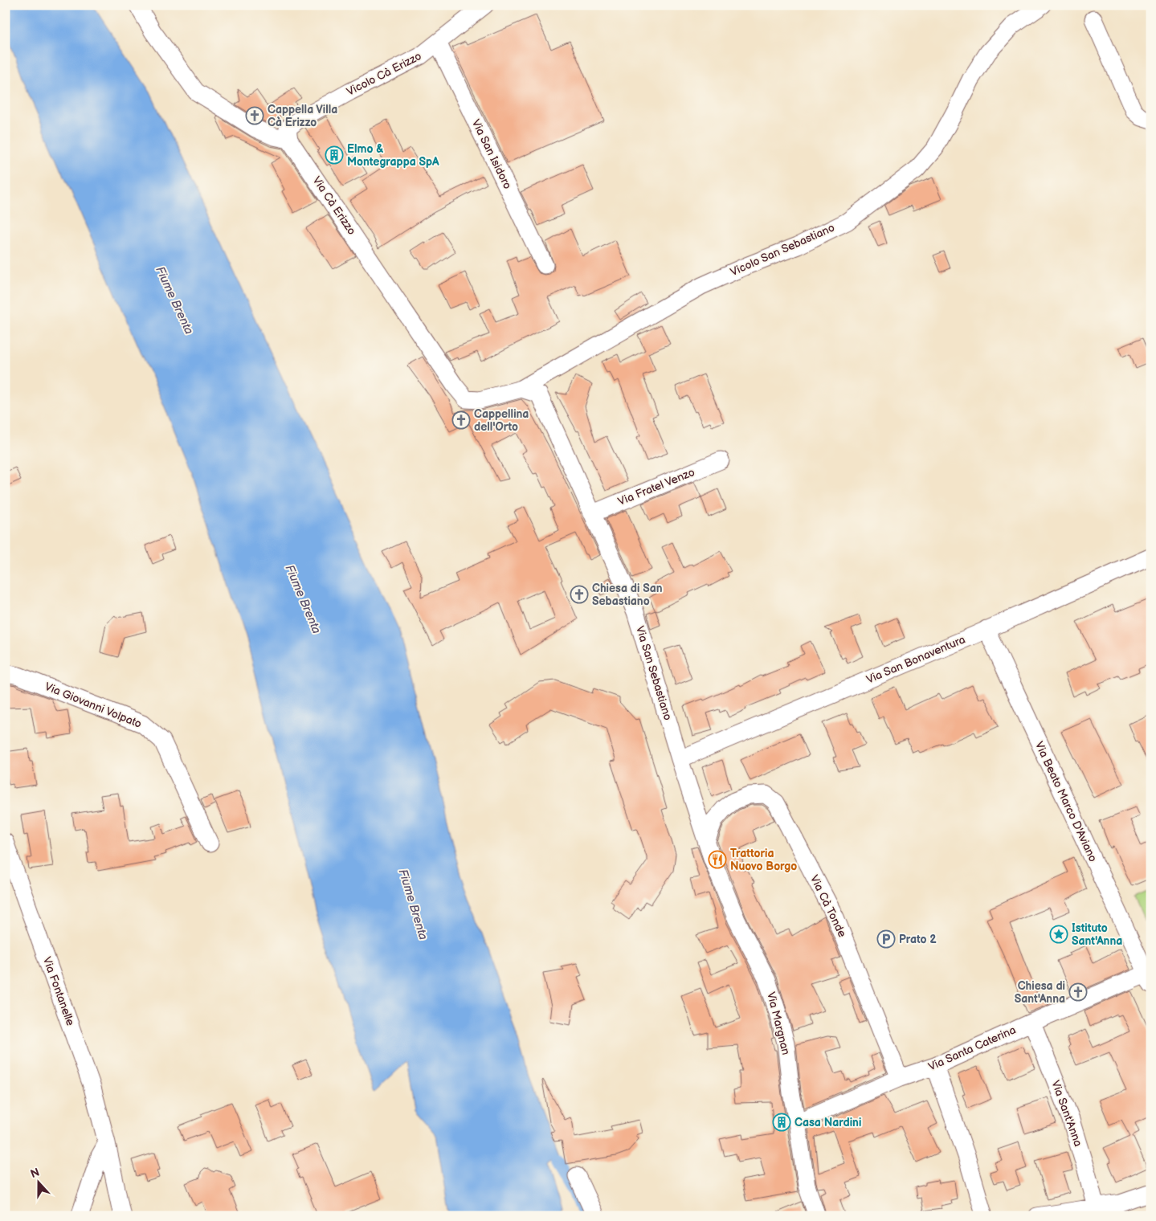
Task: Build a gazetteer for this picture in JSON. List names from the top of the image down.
{
  "streets": {
    "street": [
      "Vicolo Cà Erizzo",
      "Via San Isidoro",
      "Via Cà Erizzo",
      "Vicolo San Sebastiano",
      "Via Fratel Venzo",
      "Via San Bonaventura",
      "Via San Sebastiano",
      "Via Giovanni Volpato",
      "Via Beato Marco D'Aviano",
      "Via Cà Tonde",
      "Via Fontanelle",
      "Via Margnan",
      "Via Santa Caterina",
      "Via Sant'Anna"
    ]
  },
  "crossings": [
    ["Vicolo Cà Erizzo", "Via San Isidoro"],
    ["Vicolo Cà Erizzo", "Via Cà Erizzo"],
    ["Via Cà Erizzo", "Vicolo San Sebastiano"],
    ["Via Cà Erizzo", "Via San Sebastiano"],
    ["Vicolo San Sebastiano", "Via San Sebastiano"],
    ["Via Fratel Venzo", "Via San Sebastiano"],
    ["Via San Bonaventura", "Via San Sebastiano"],
    ["Via San Bonaventura", "Via Beato Marco D'Aviano"],
    ["Via San Sebastiano", "Via Cà Tonde"],
    ["Via San Sebastiano", "Via Margnan"],
    ["Via Beato Marco D'Aviano", "Via Santa Caterina"],
    ["Via Cà Tonde", "Via Margnan"],
    ["Via Cà Tonde", "Via Santa Caterina"],
    ["Via Margnan", "Via Santa Caterina"],
    ["Via Santa Caterina", "Via Sant'Anna"]
  ],
  "water": ["Fiume Brenta"],
  "places": {
    "church": [
      "Cappella Villa Cà Erizzo",
      "Cappellina dell'Orto",
      "Chiesa di San Sebastiano",
      "Chiesa di Sant'Anna"
    ],
    "building": ["Elmo & Montegrappa SpA", "Casa Nardini"],
    "restaurant": ["Trattoria Nuovo Borgo"],
    "place": ["Istituto Sant'Anna"],
    "parking": ["Prato 2"]
  },
  "north": "top"
}
